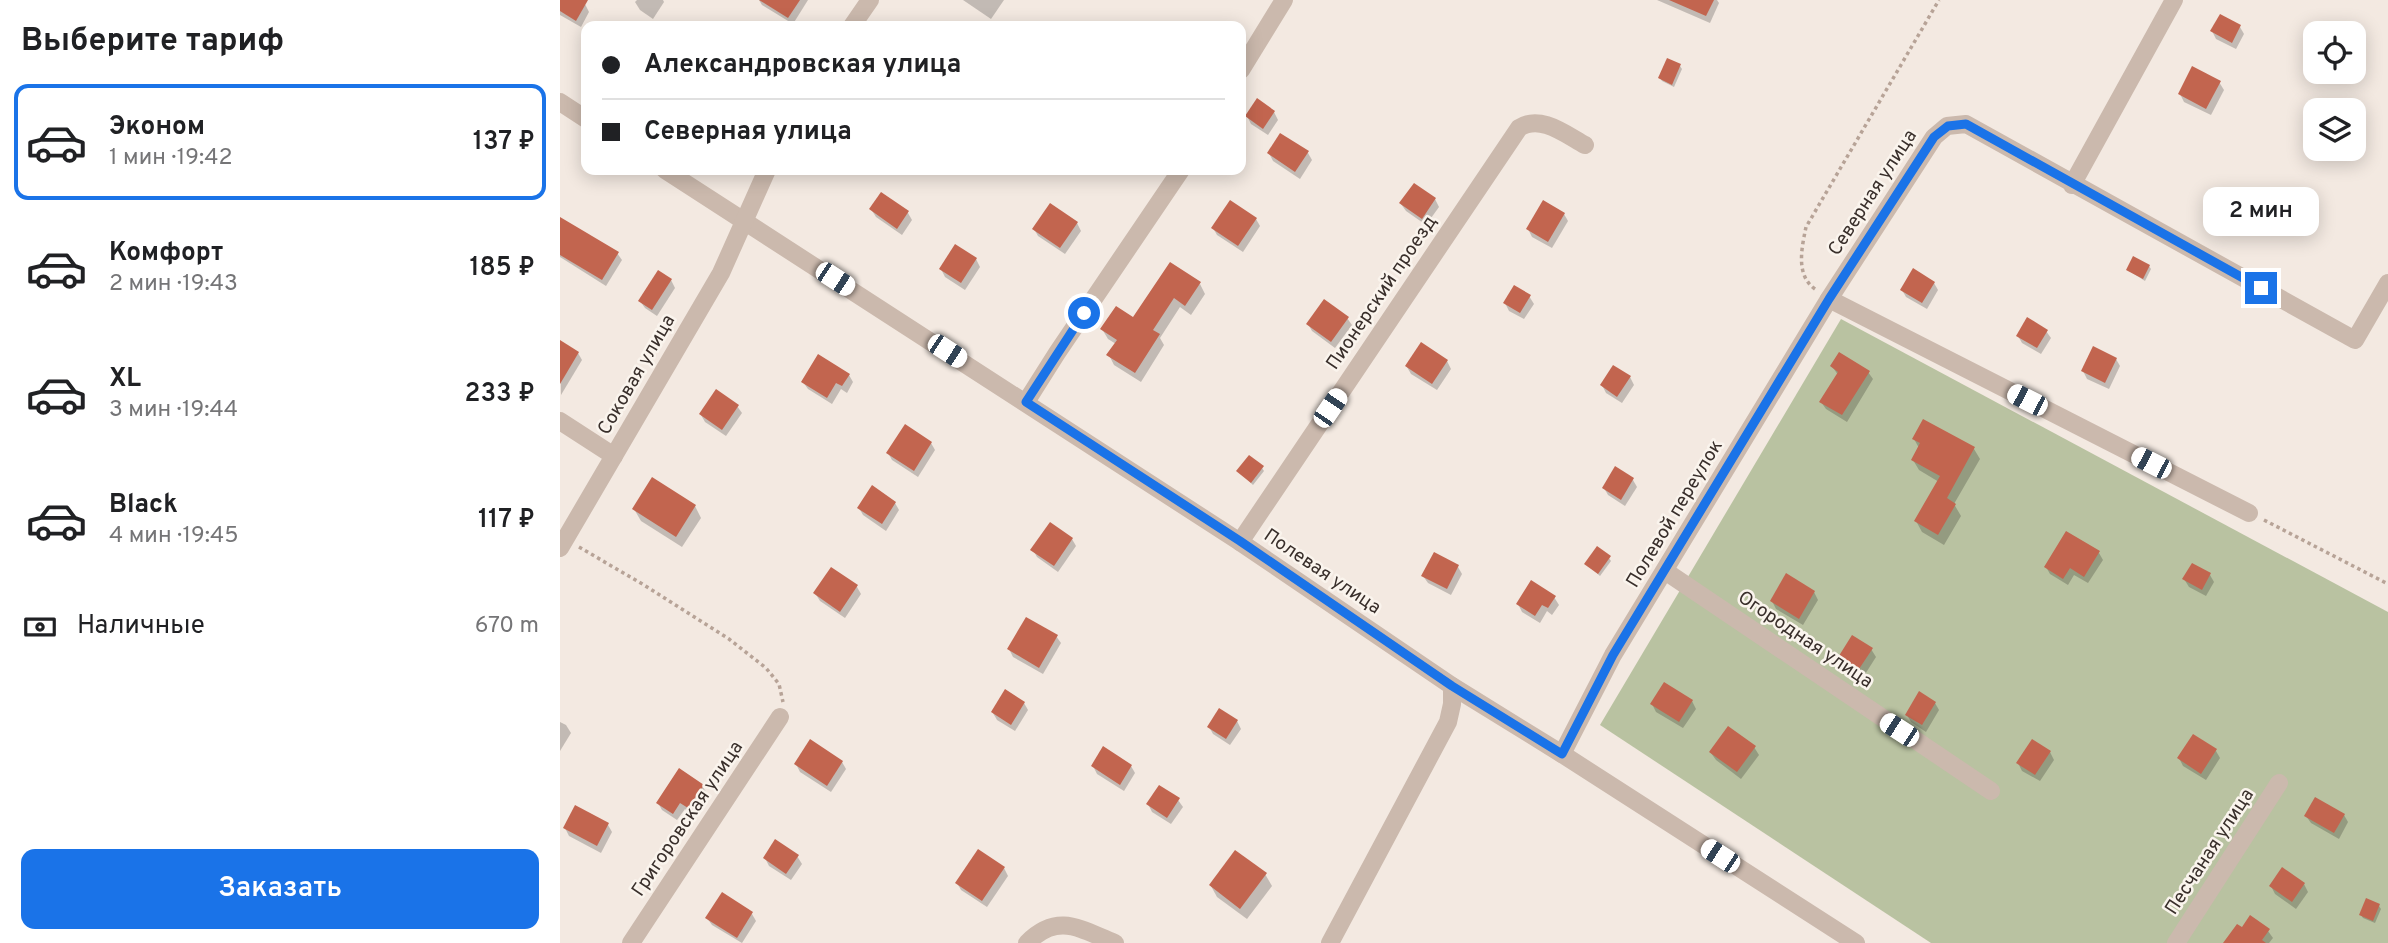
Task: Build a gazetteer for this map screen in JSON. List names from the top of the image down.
{
  "streets": {
    "street": [
      "Северная улица",
      "Пионерский проезд",
      "Соковая улица",
      "Полевой переулок",
      "Полевая улица",
      "Огородная улица",
      "Григоровская улица",
      "Песчаная улица"
    ]
  },
  "crossings": [
    ["Северная улица", "Полевой переулок"],
    ["Пионерский проезд", "Полевая улица"],
    ["Соковая улица", "Полевая улица"],
    ["Полевой переулок", "Полевая улица"],
    ["Полевой переулок", "Огородная улица"]
  ],
  "page": {
    "heading": "Выберите тариф",
    "banner": ["Александровская улица", "Северная улица"],
    "list": [
      {
        "name": "Эконом",
        "note": "1 мин · 19:42",
        "value": "137 ₽"
      },
      {
        "name": "Комфорт",
        "note": "2 мин · 19:43",
        "value": "185 ₽"
      },
      {
        "name": "XL",
        "note": "3 мин · 19:44",
        "value": "233 ₽"
      },
      {
        "name": "Black",
        "note": "4 мин · 19:45",
        "value": "117 ₽"
      }
    ],
    "bubble": "2 мин",
    "pay": ["Наличные", "670 m"],
    "buttons": "Заказать"
  }
}
